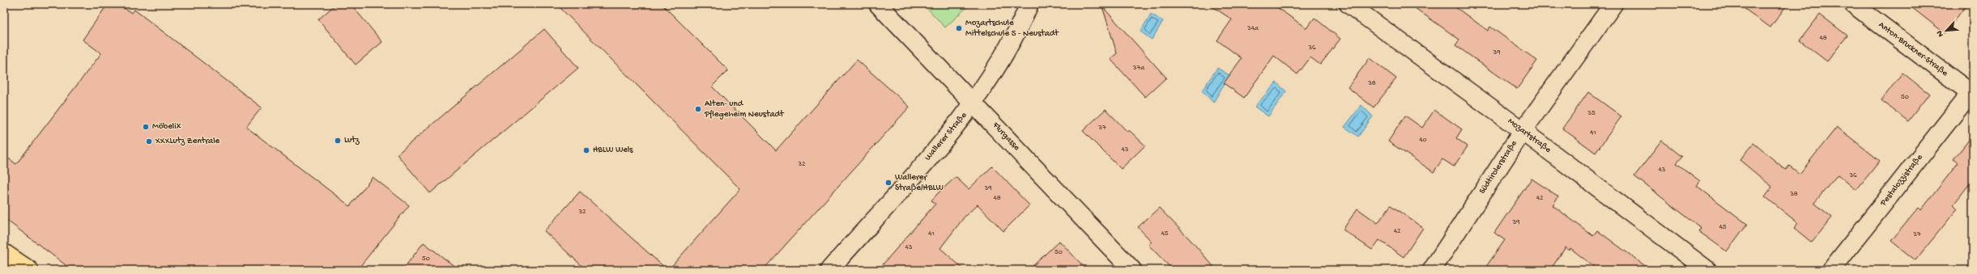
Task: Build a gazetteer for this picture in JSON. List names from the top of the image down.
{
  "streets": {
    "street": [
      "Anton-Bruckner-Straße",
      "Mozartstraße",
      "Wallerer Straße",
      "Flurgasse",
      "Südtirolerstraße",
      "Pestalozzistraße"
    ]
  },
  "crossings": [
    ["Anton-Bruckner-Straße", "Pestalozzistraße"],
    ["Mozartstraße", "Südtirolerstraße"],
    ["Wallerer Straße", "Flurgasse"]
  ],
  "places": [
    "Mozartschule Mittelschule 5 - Neustadt",
    "Alten- und Pflegeheim Neustadt",
    "Möbelix",
    "Lutz",
    "XXXLutz Zentrale",
    "HBLW Wels",
    "Wallerer Straße/HBLW"
  ],
  "house_numbers": [
    "34a",
    "48",
    "36",
    "39",
    "37a",
    "38",
    "50",
    "35",
    "37",
    "41",
    "40",
    "43",
    "32",
    "43",
    "36",
    "39",
    "38",
    "48",
    "42",
    "32",
    "39",
    "45",
    "42",
    "41",
    "45",
    "37",
    "43",
    "50",
    "50"
  ],
  "north": "bottom left"
}
